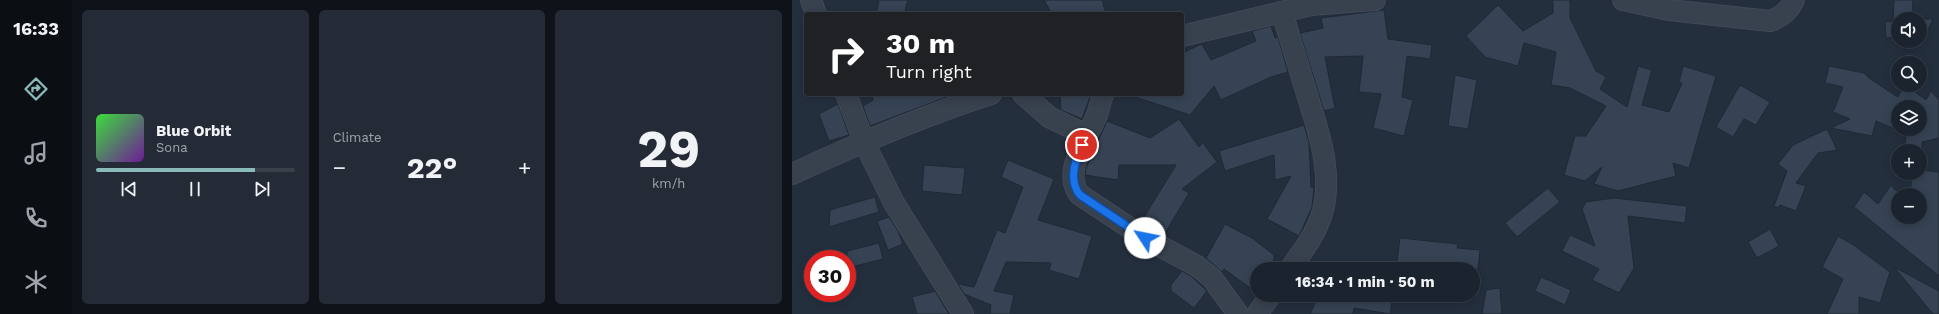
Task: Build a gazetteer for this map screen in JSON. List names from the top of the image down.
{
  "page": {
    "tabs": "16:33",
    "tile": [
      "Climate",
      ["29", "km/h"]
    ],
    "map_buttons": ["+", "−"],
    "turn": ["30 m", "Turn right"],
    "song": ["Blue Orbit", "Sona"],
    "heat": ["−", "22°", "+"],
    "limit": "30",
    "trip": "16:34 · 1 min · 50 m"
  }
}
